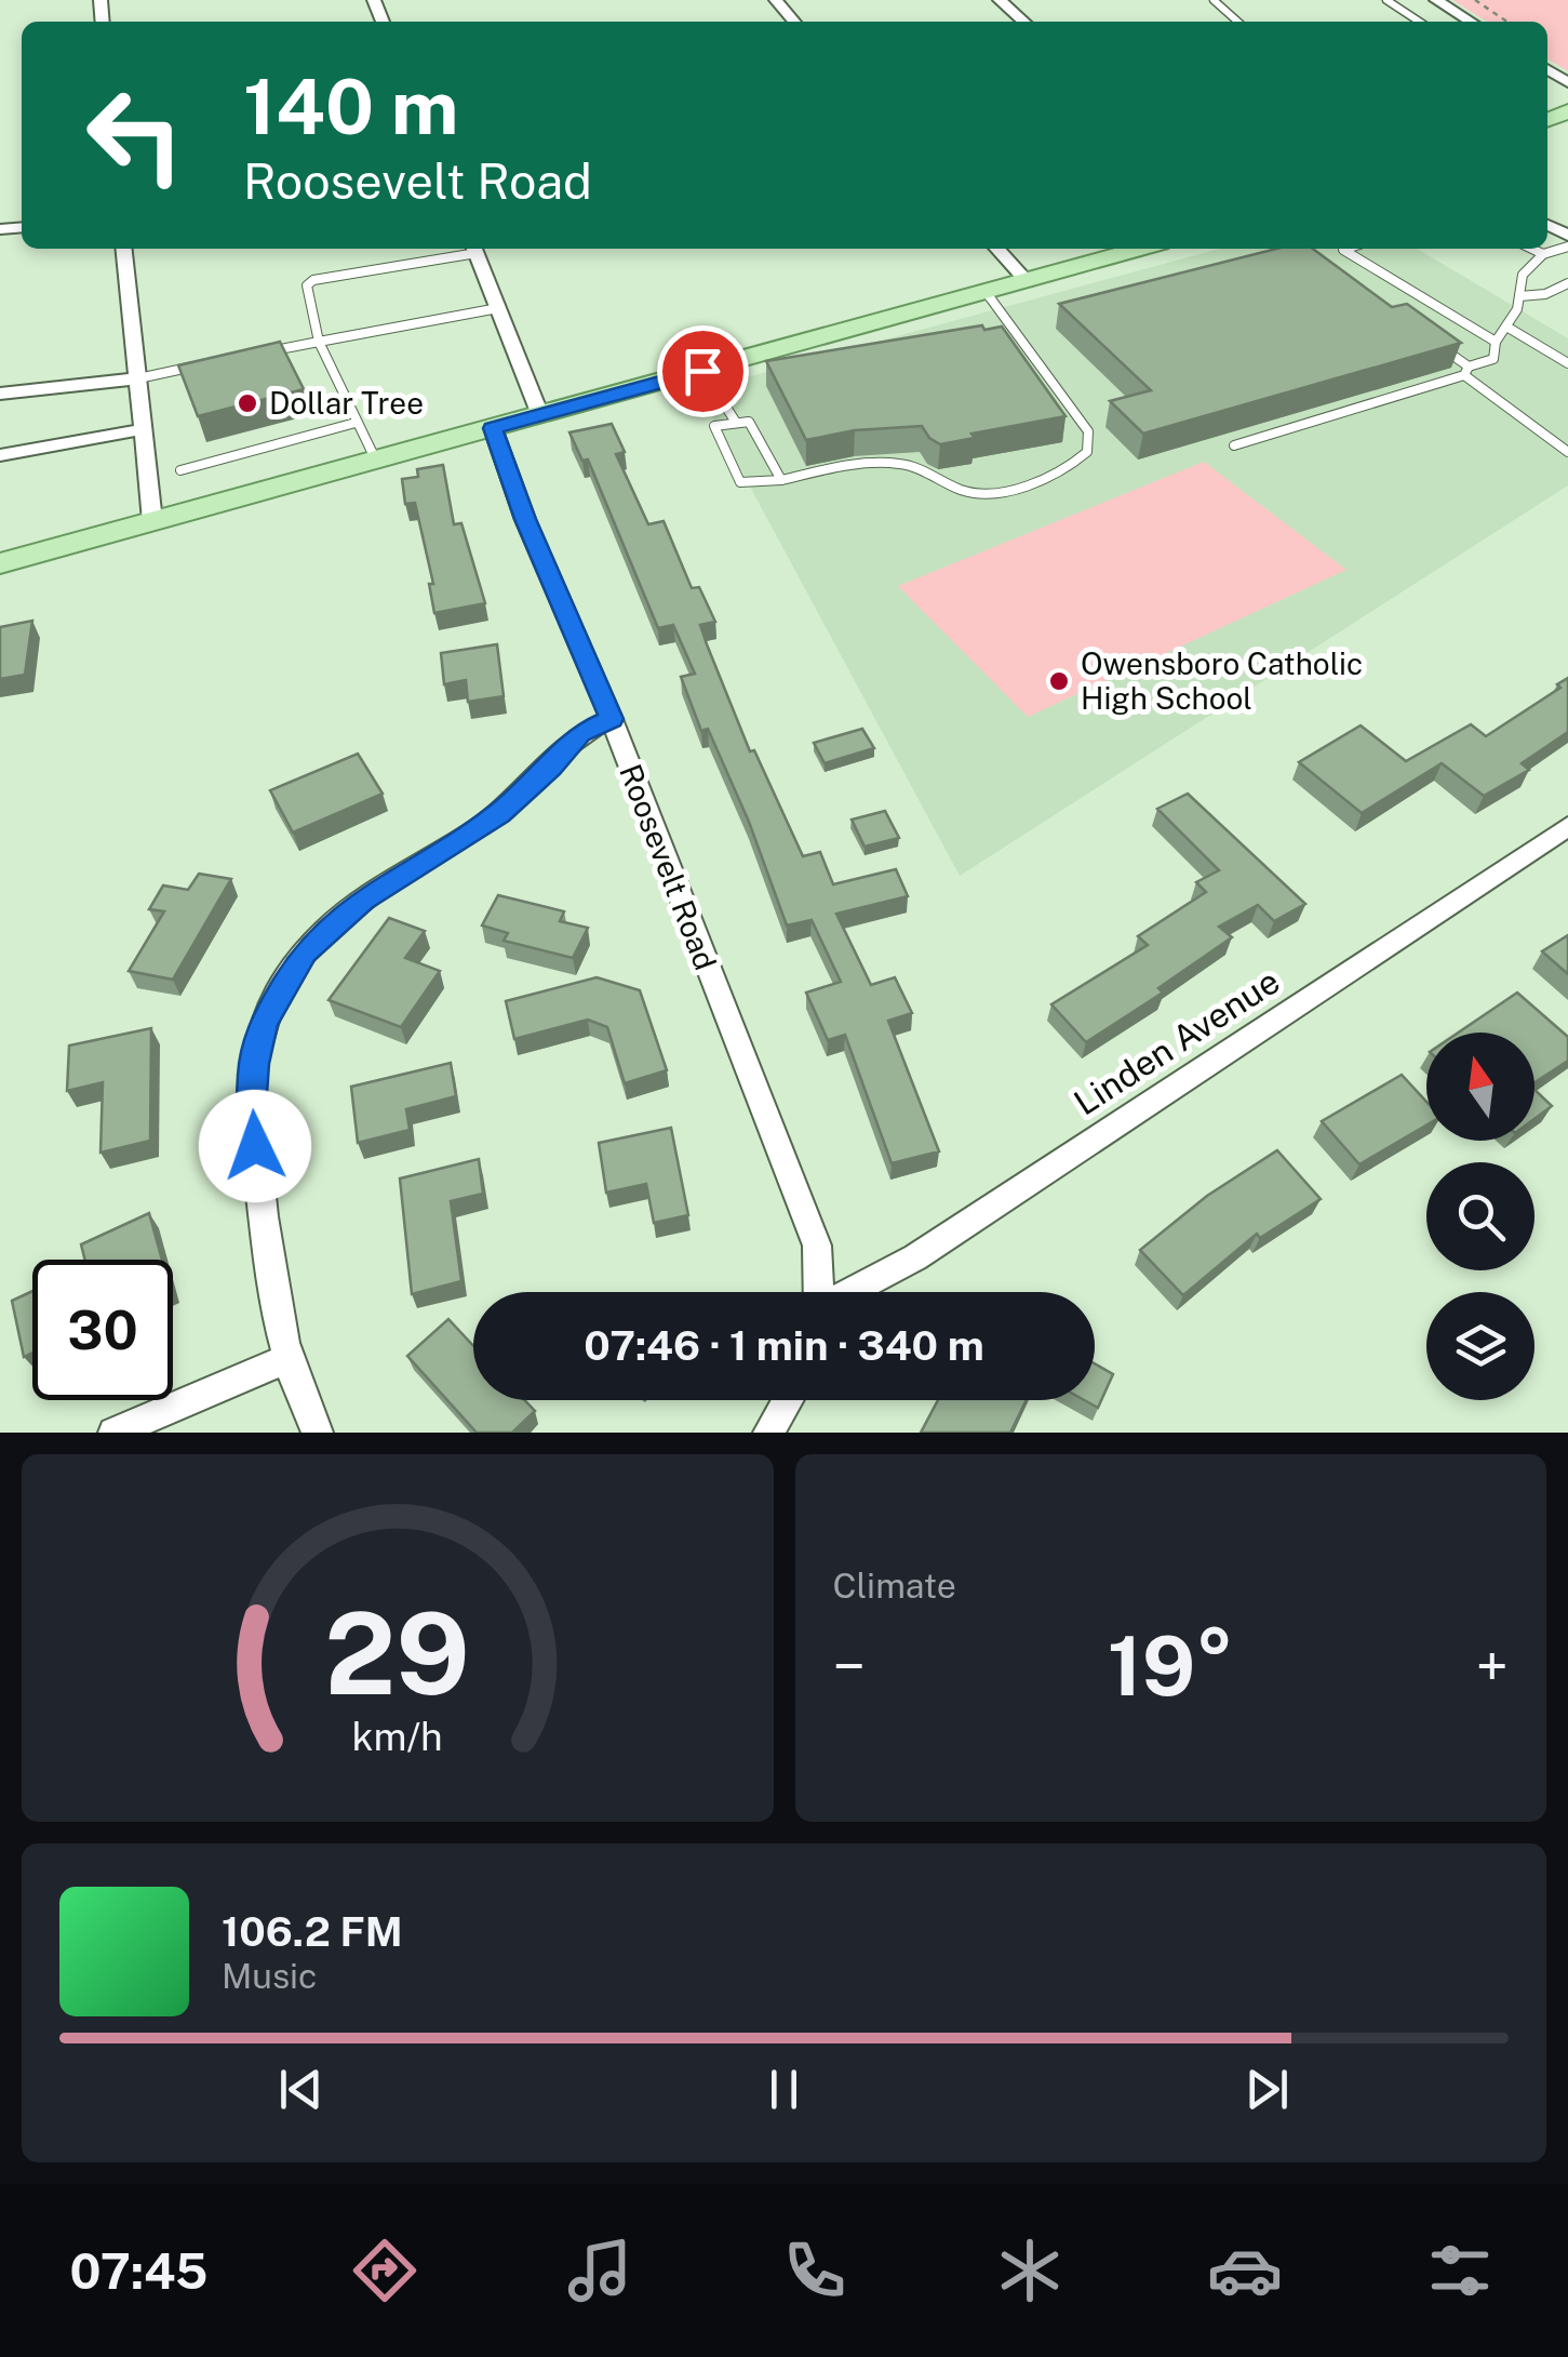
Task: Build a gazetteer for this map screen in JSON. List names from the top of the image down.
{
  "streets": {
    "street": ["Roosevelt Road", "Linden Avenue"]
  },
  "places": ["Dollar Tree", "Owensboro Catholic High School"],
  "north": "top",
  "page": {
    "turn": ["140 m", "Roosevelt Road"],
    "limit": "30",
    "trip": "07:46 · 1 min · 340 m",
    "tile": "Climate",
    "heat": ["−", "19°", "+"],
    "song": ["106.2 FM", "Music"],
    "tabs": "07:45",
    "gauge": ["29", "km/h"]
  }
}
